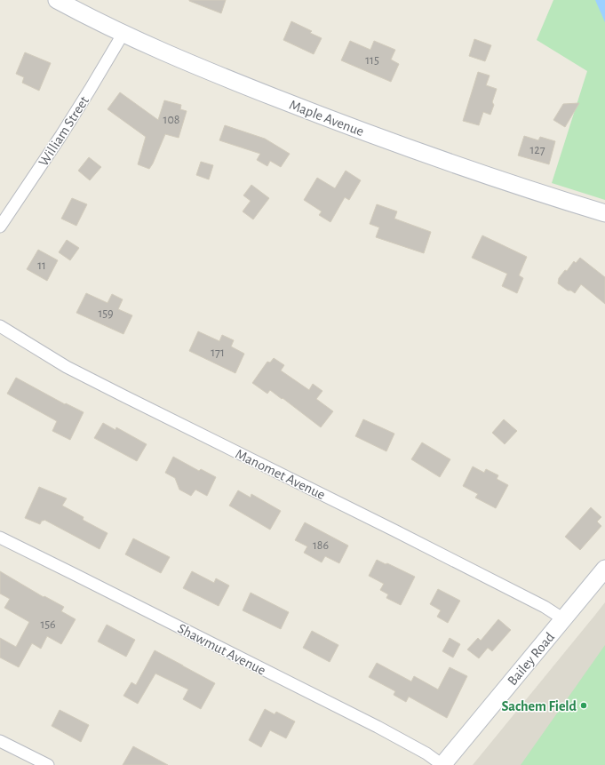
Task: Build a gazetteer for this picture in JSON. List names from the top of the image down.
{
  "streets": {
    "main road": ["Maple Avenue", "Bailey Road"],
    "street": ["William Street", "Manomet Avenue", "Shawmut Avenue"]
  },
  "crossings": [
    ["Maple Avenue", "William Street"],
    ["Manomet Avenue", "Bailey Road"],
    ["Shawmut Avenue", "Bailey Road"]
  ],
  "places": ["Sachem Field"],
  "house_numbers": [
    "115",
    "108",
    "127",
    "11",
    "159",
    "171",
    "186",
    "156"
  ]
}
